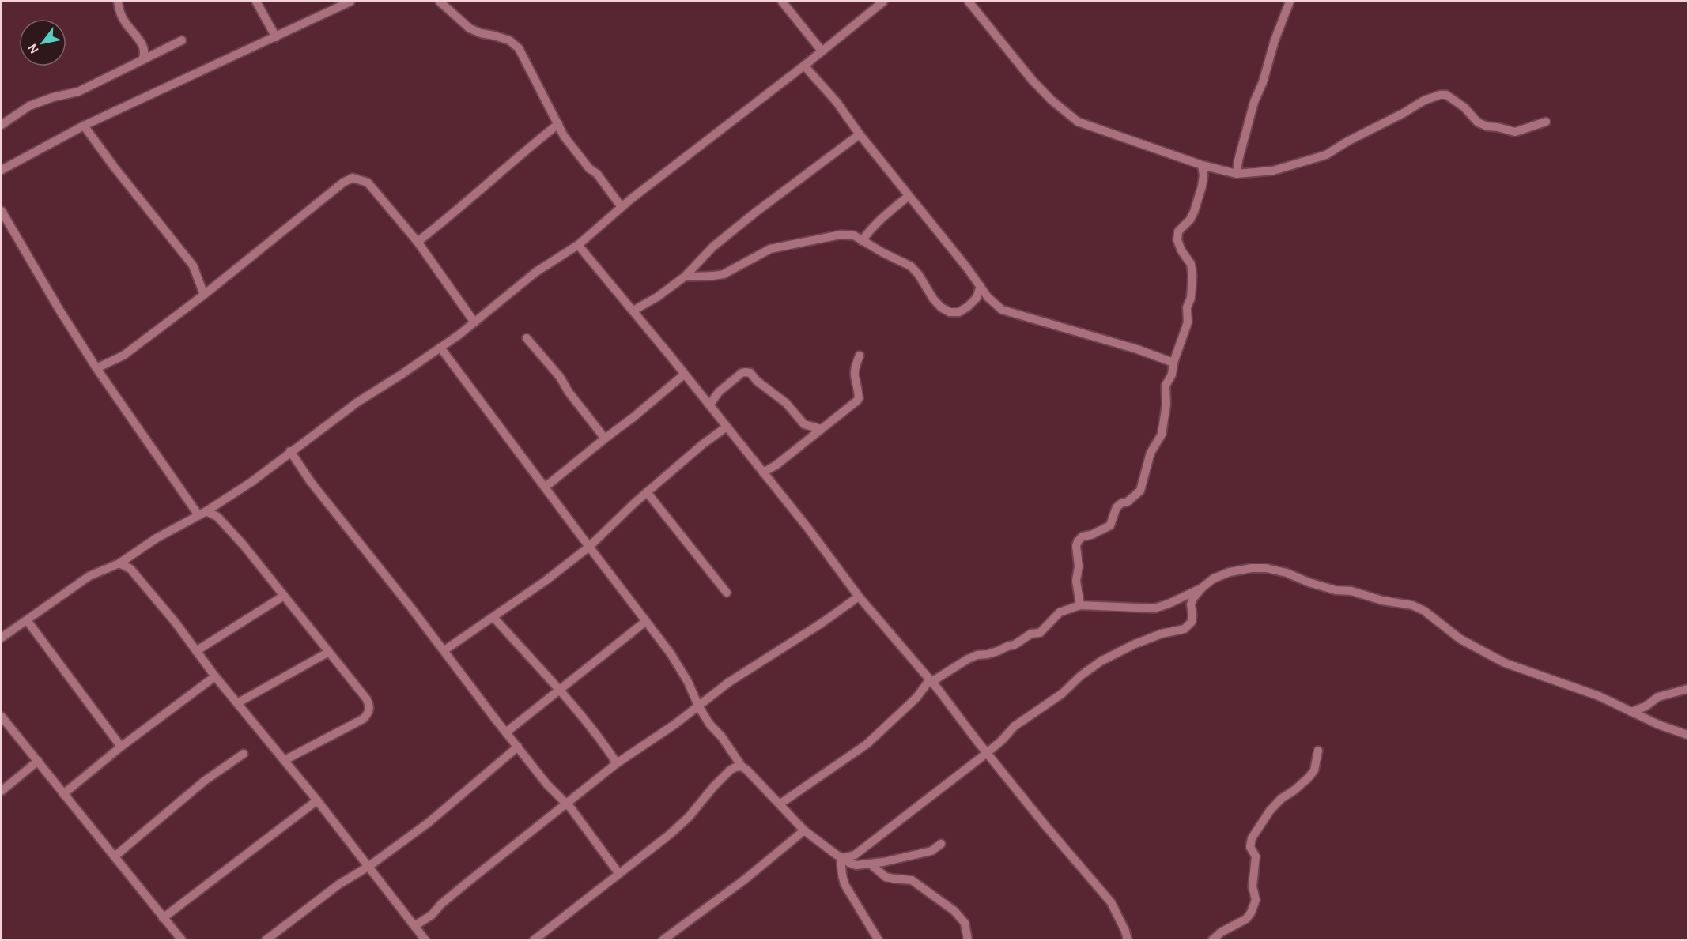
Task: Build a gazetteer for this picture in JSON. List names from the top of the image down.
{
  "north": "bottom left"
}
